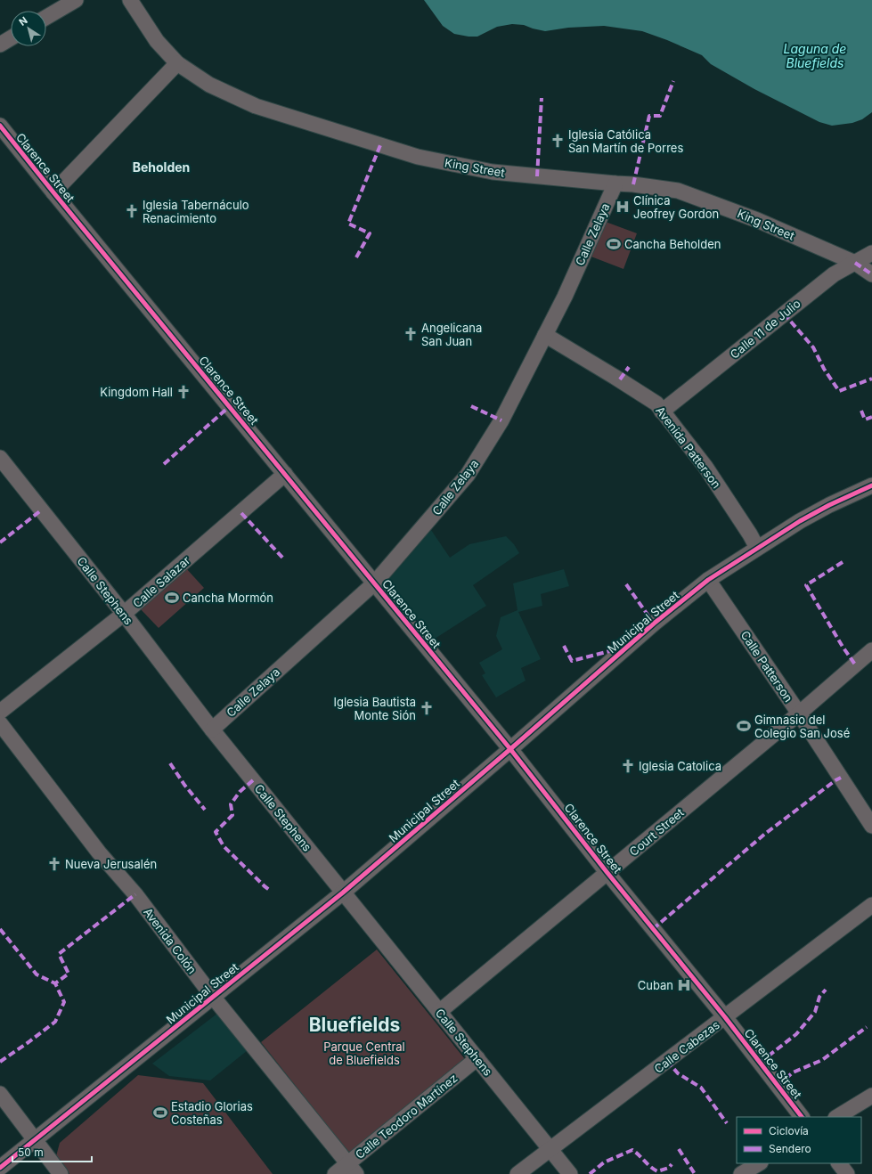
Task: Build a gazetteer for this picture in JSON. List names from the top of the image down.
{
  "streets": {
    "street": [
      "Clarence Street",
      "King Street",
      "Calle Zelaya",
      "Calle 11 de Julio",
      "Avenida Patterson",
      "Calle Salazar",
      "Calle Stephens",
      "Municipal Street",
      "Calle Patterson",
      "Court Street",
      "Avenida Colón",
      "Calle Cabezas",
      "Calle Teodoro Martínez"
    ]
  },
  "crossings": [
    ["Clarence Street", "Calle Zelaya"],
    ["Clarence Street", "Calle Salazar"],
    ["Clarence Street", "Municipal Street"],
    ["Clarence Street", "Court Street"],
    ["Clarence Street", "Calle Cabezas"],
    ["King Street", "Calle Zelaya"],
    ["King Street", "Calle 11 de Julio"],
    ["Calle Zelaya", "Avenida Patterson"],
    ["Calle Zelaya", "Calle Stephens"],
    ["Calle 11 de Julio", "Avenida Patterson"],
    ["Avenida Patterson", "Municipal Street"],
    ["Calle Salazar", "Calle Stephens"],
    ["Calle Stephens", "Municipal Street"],
    ["Calle Stephens", "Court Street"],
    ["Calle Stephens", "Calle Cabezas"],
    ["Calle Stephens", "Calle Teodoro Martínez"],
    ["Municipal Street", "Calle Patterson"],
    ["Municipal Street", "Avenida Colón"],
    ["Calle Patterson", "Court Street"],
    ["Avenida Colón", "Calle Teodoro Martínez"]
  ],
  "districts": ["Beholden", "Bluefields"],
  "water": ["Laguna de Bluefields"],
  "parks": ["Parque Central de Bluefields"],
  "places": {
    "church": [
      "Iglesia Católica San Martín de Porres",
      "Iglesia Tabernáculo Renacimiento",
      "Angelicana San Juan",
      "Kingdom Hall",
      "Iglesia Bautista Monte Sión",
      "Iglesia Catolica",
      "Nueva Jerusalén"
    ],
    "hospital": ["Clínica Jeofrey Gordon", "Cuban"],
    "sports": [
      "Cancha Beholden",
      "Cancha Mormón",
      "Gimnasio del Colegio San José",
      "Estadio Glorias Costeñas"
    ]
  },
  "legend": ["Ciclovía", "Sendero"],
  "scale_bar": "50 m",
  "north": "top left"
}
